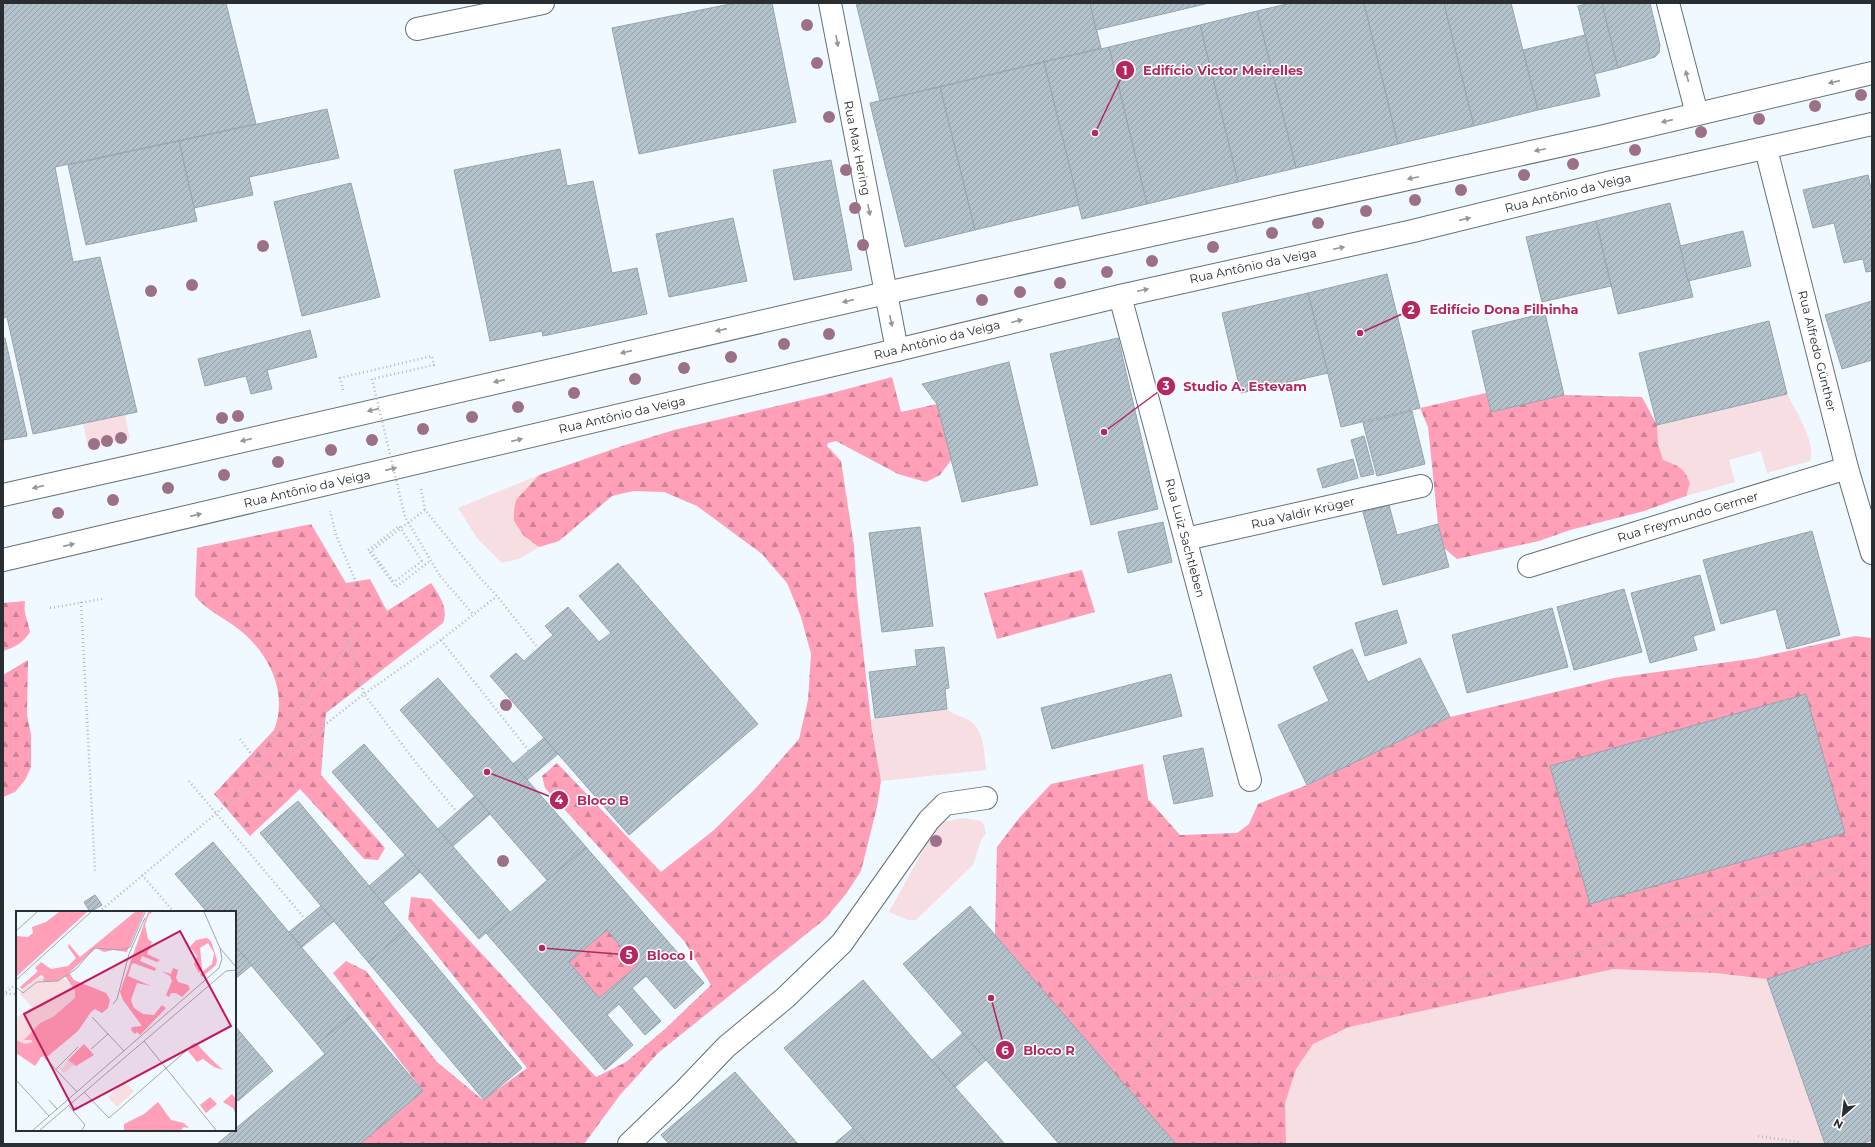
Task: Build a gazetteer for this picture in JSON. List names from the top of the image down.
{
  "streets": {
    "main road": [
      "Rua Max Hering",
      "Rua Antônio da Veiga",
      "Rua Alfredo Günther",
      "Rua Valdir Krüger",
      "Rua Freymundo Germer",
      "Rua Luiz Sachtleben"
    ]
  },
  "crossings": [
    ["Rua Max Hering", "Rua Antônio da Veiga"],
    ["Rua Antônio da Veiga", "Rua Alfredo Günther"],
    ["Rua Antônio da Veiga", "Rua Luiz Sachtleben"],
    ["Rua Alfredo Günther", "Rua Freymundo Germer"],
    ["Rua Valdir Krüger", "Rua Luiz Sachtleben"]
  ],
  "one_way": ["Rua Max Hering"],
  "places": [
    "Edifício Victor Meirelles",
    "Edifício Dona Filhinha",
    "Studio A. Estevam",
    "Bloco B",
    "Bloco I",
    "Bloco R"
  ],
  "north": "bottom left"
}
